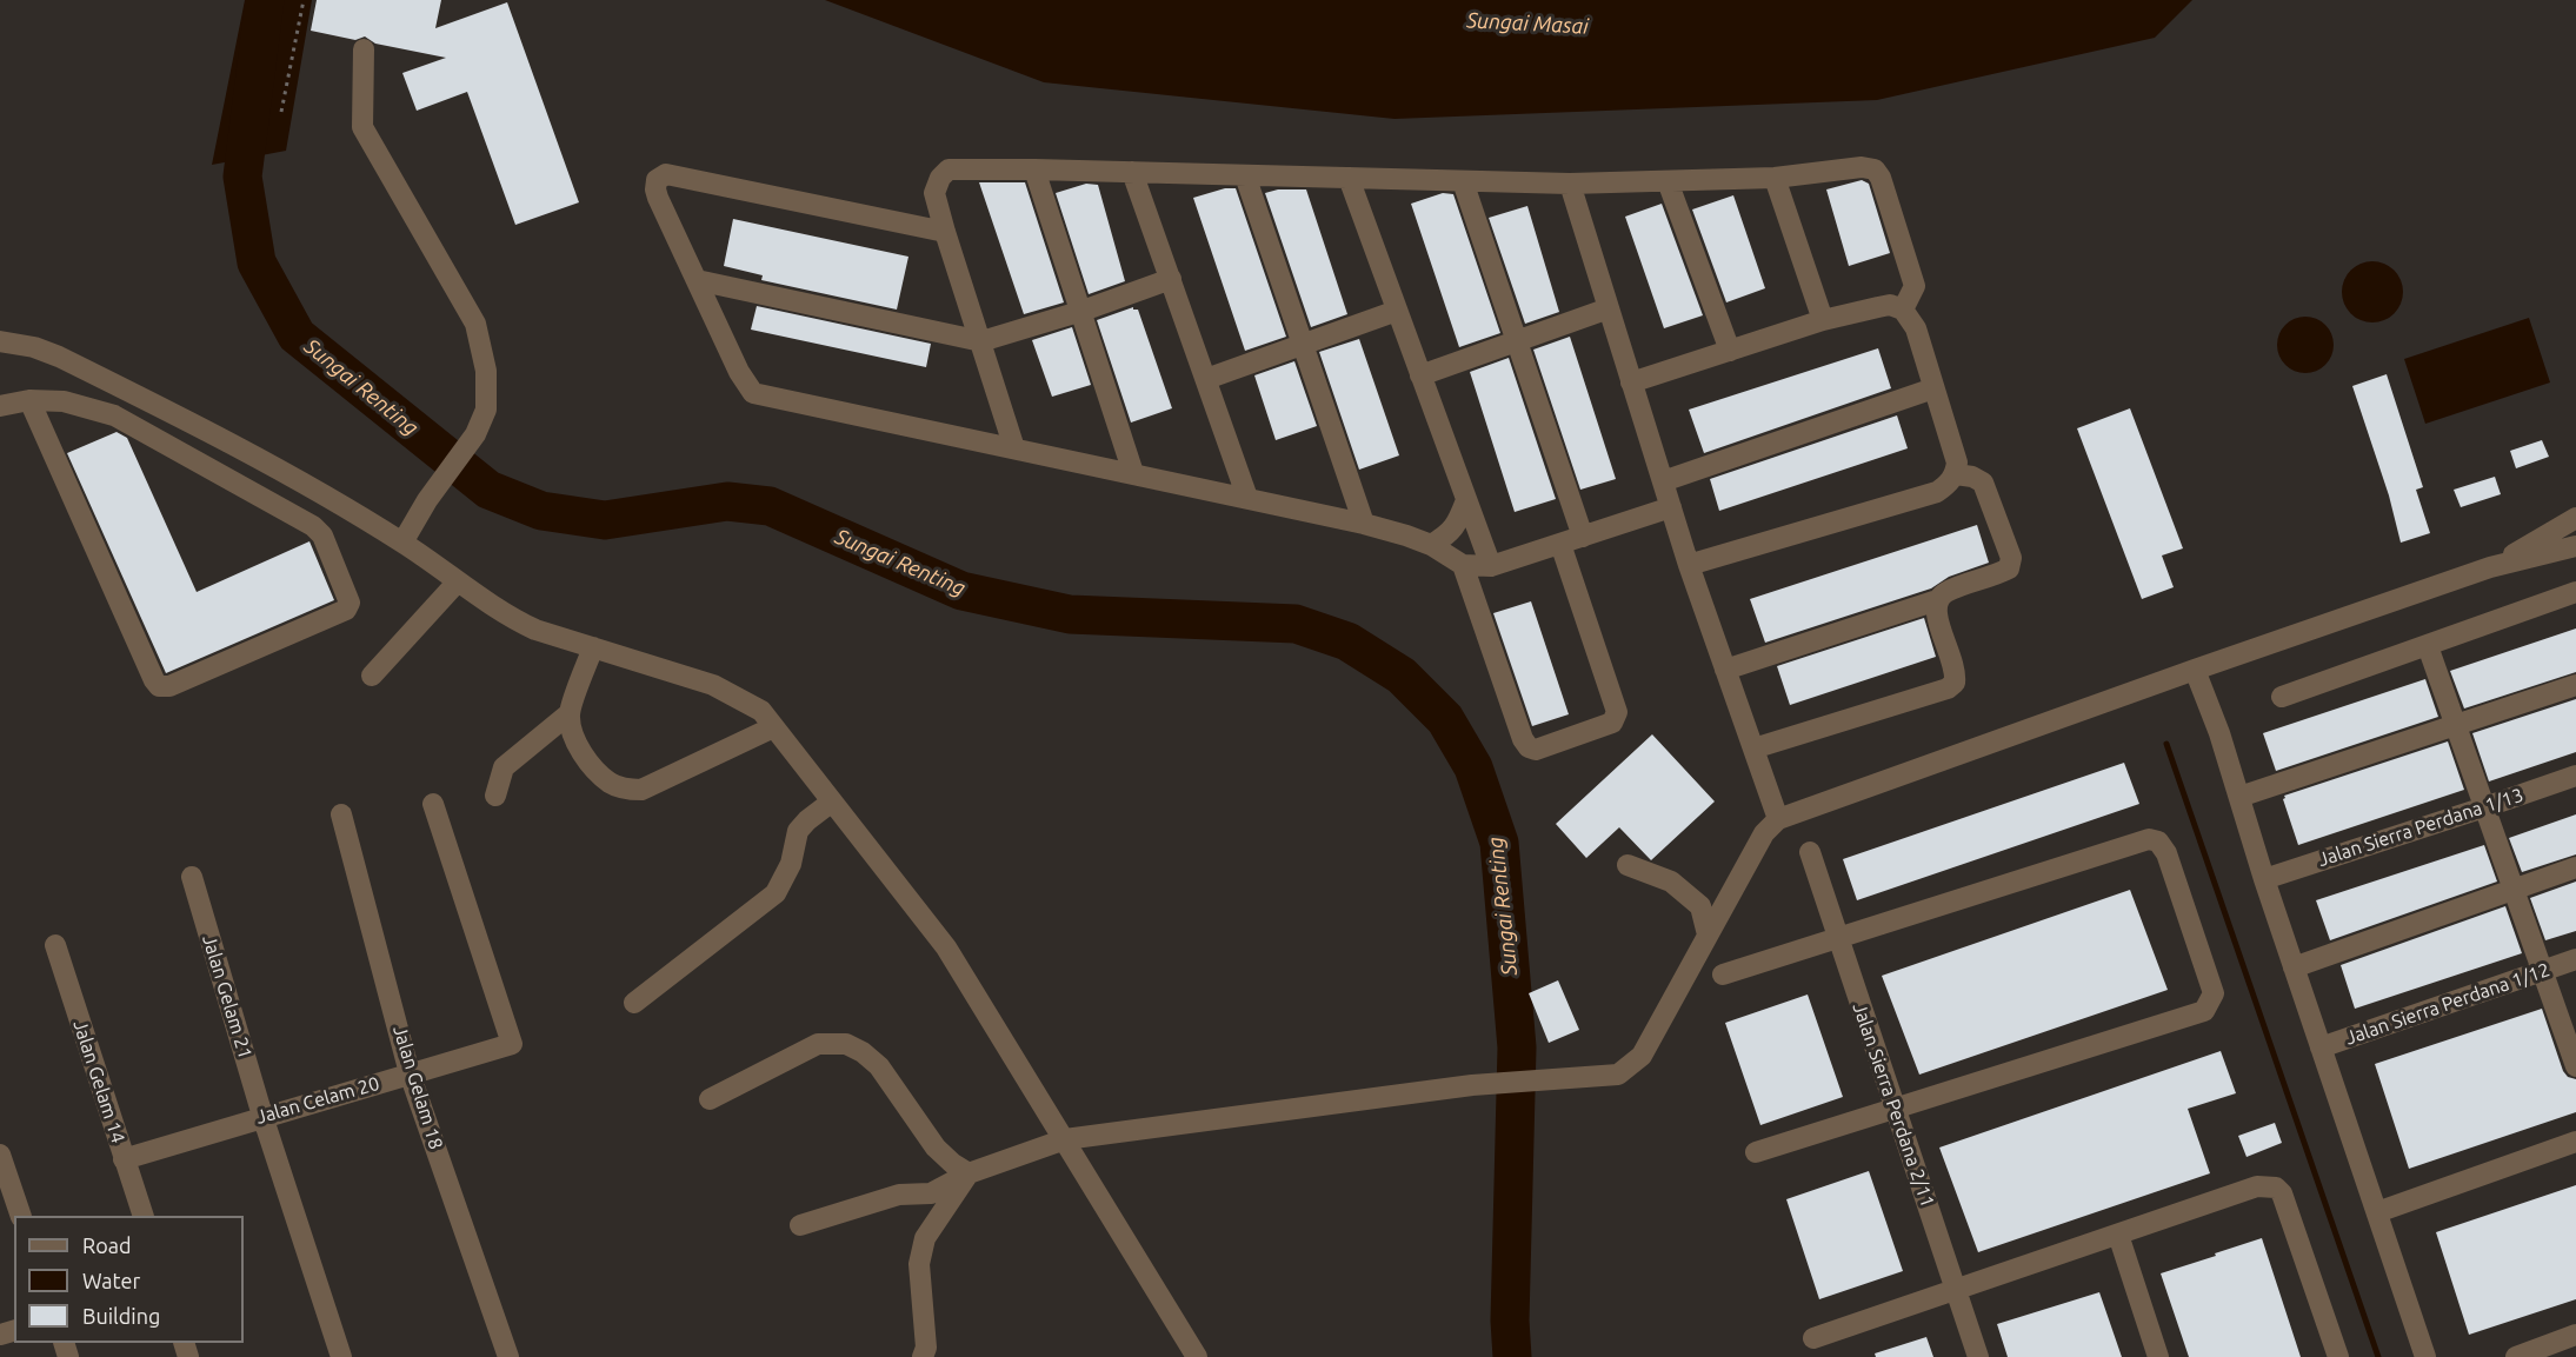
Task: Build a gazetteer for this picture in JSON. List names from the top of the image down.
{
  "streets": {
    "street": [
      "Jalan Sierra Perdana 1/13",
      "Jalan Gelam 21",
      "Jalan Sierra Perdana 1/12",
      "Jalan Gelam 14",
      "Jalan Gelam 18",
      "Jalan Celam 20",
      "Jalan Sierra Perdana 2/11"
    ]
  },
  "crossings": [
    ["Jalan Gelam 21", "Jalan Celam 20"],
    ["Jalan Gelam 14", "Jalan Celam 20"],
    ["Jalan Gelam 18", "Jalan Celam 20"]
  ],
  "water": ["Sungai Masai", "Sungai Renting"],
  "legend": ["Road", "Water", "Building"]
}
